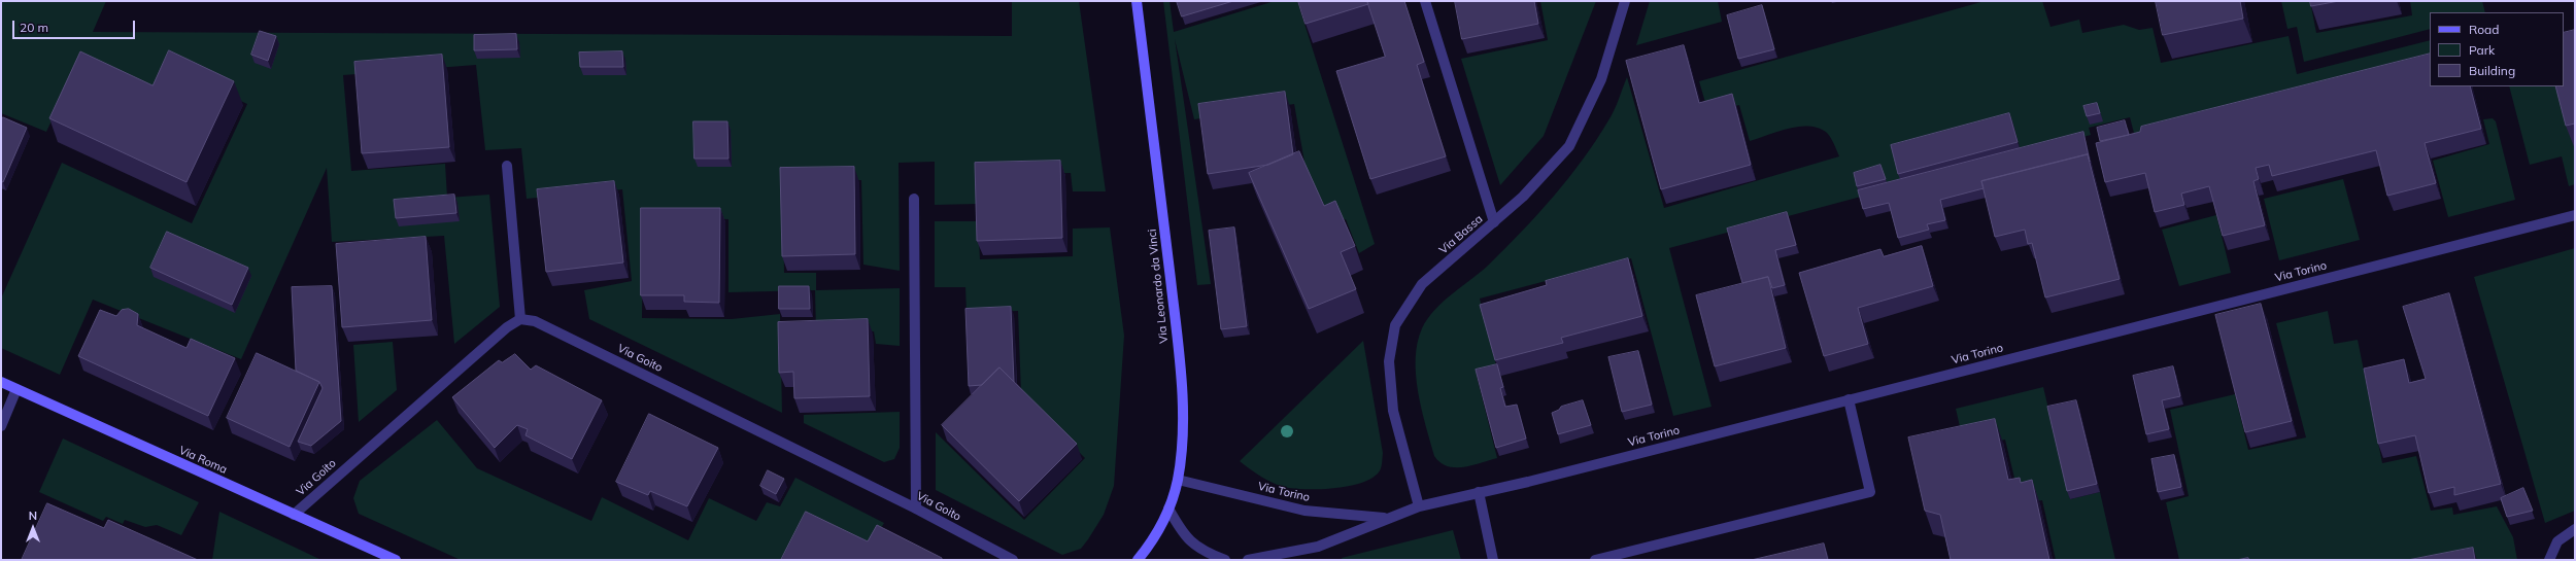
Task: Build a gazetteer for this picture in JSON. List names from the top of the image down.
{
  "streets": {
    "street": [
      "Via Bassa",
      "Via Torino",
      "Via Leonardo da Vinci",
      "Via Goito",
      "Via Roma"
    ]
  },
  "crossings": [
    ["Via Bassa", "Via Torino"],
    ["Via Torino", "Via Leonardo da Vinci"],
    ["Via Goito", "Via Roma"]
  ],
  "legend": ["Road", "Park", "Building"],
  "scale_bar": "20 m",
  "north": "top"
}
